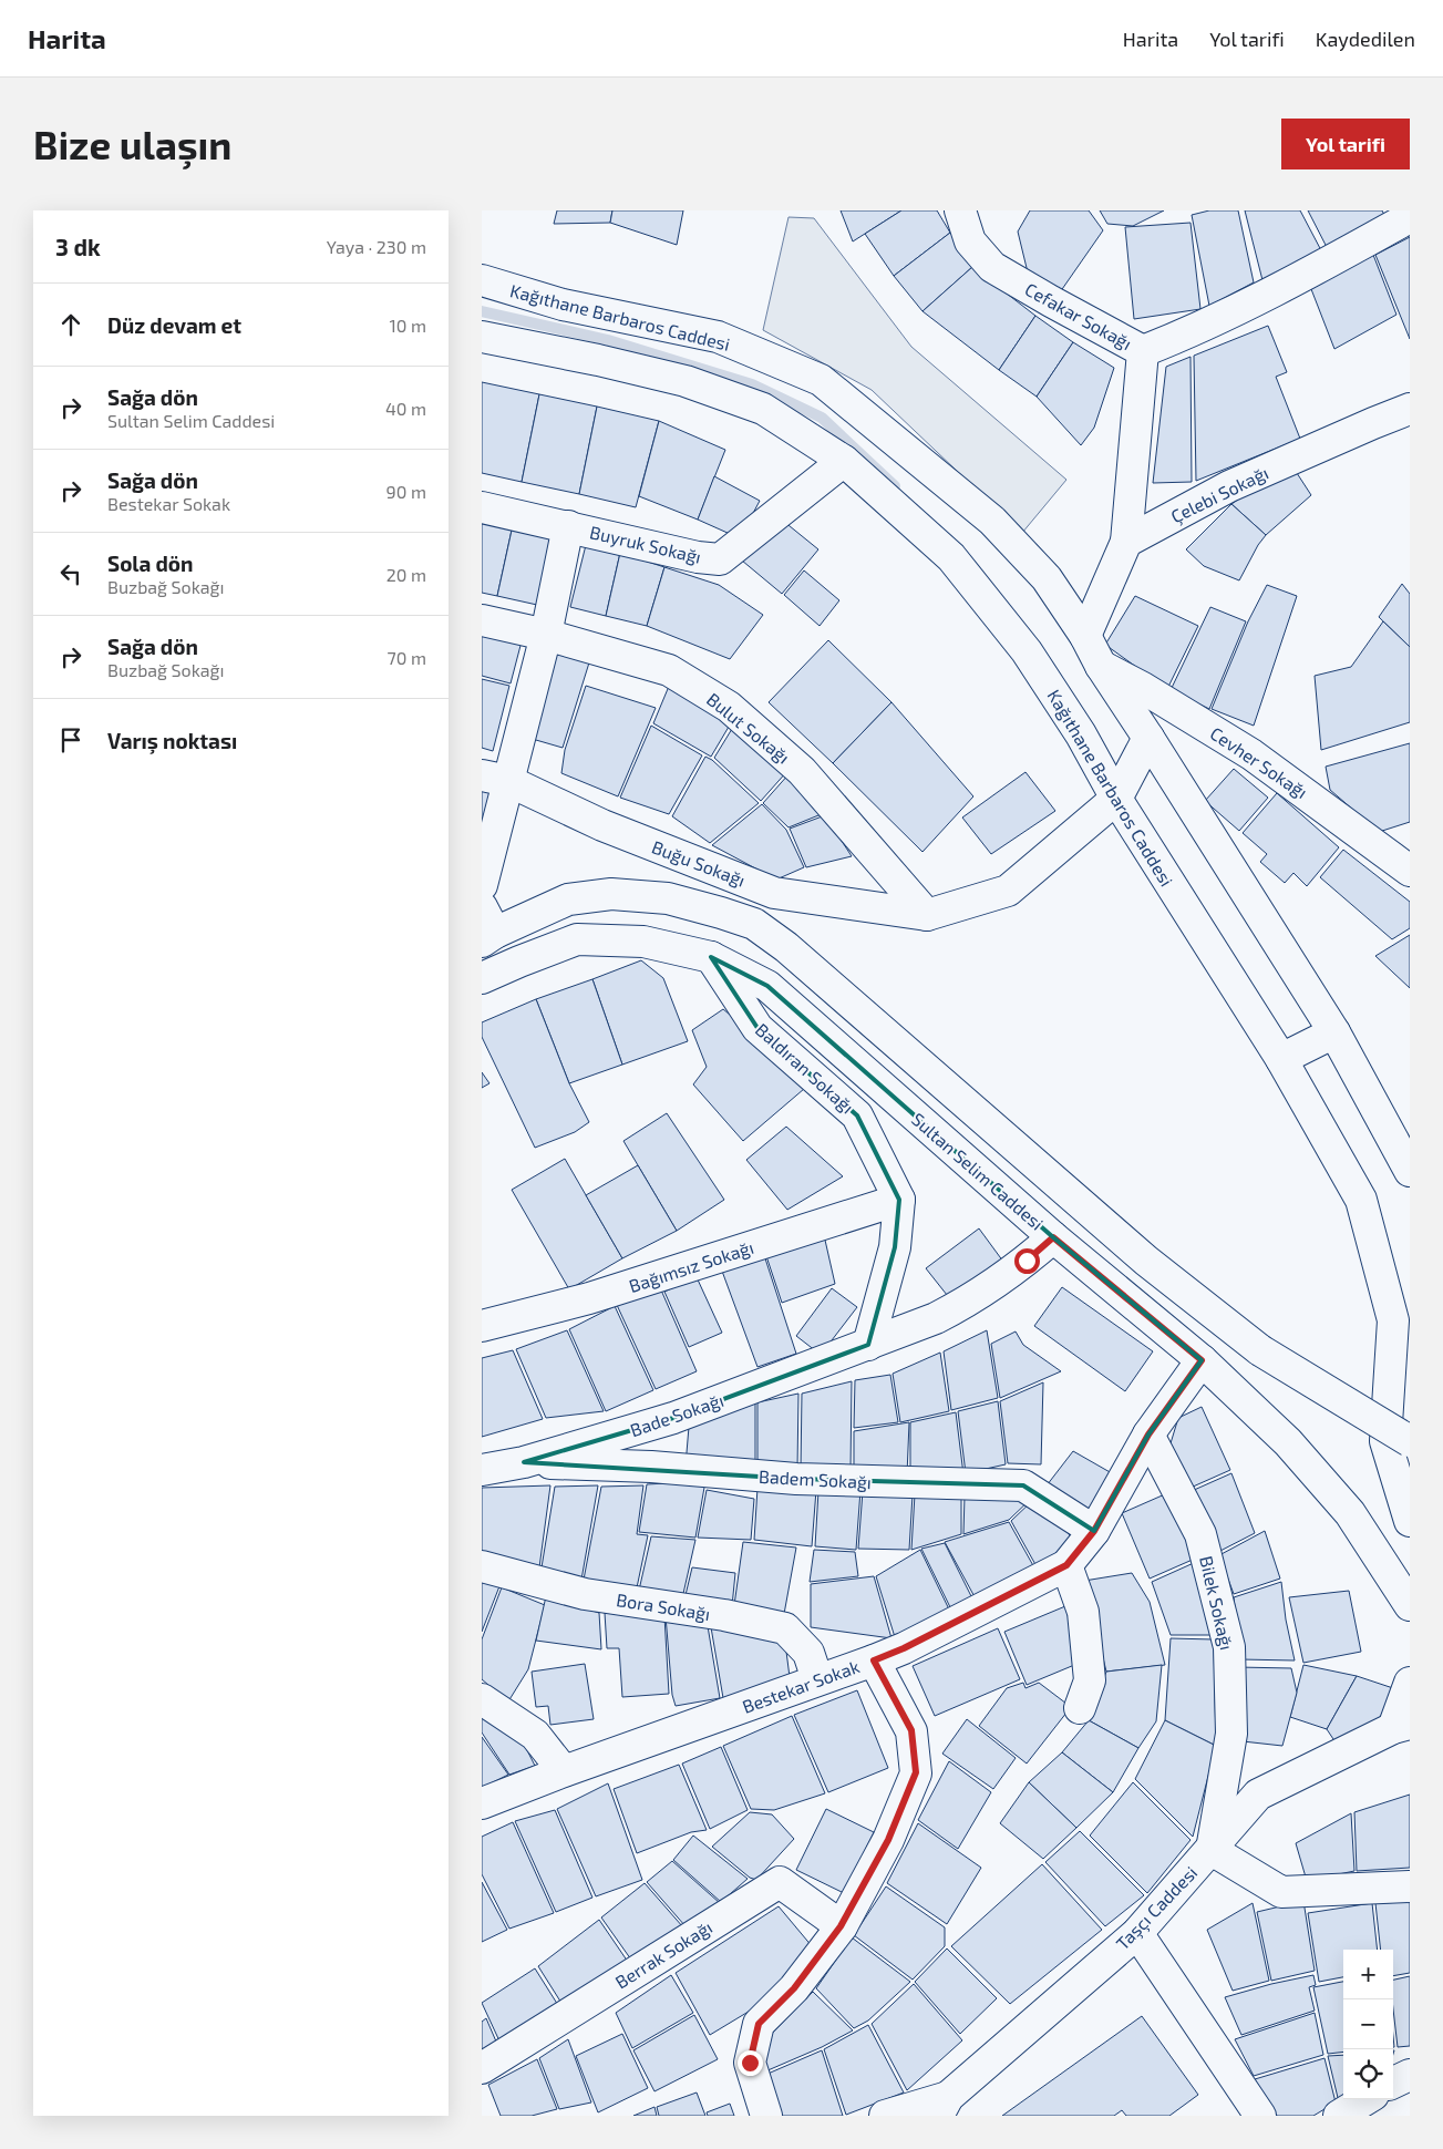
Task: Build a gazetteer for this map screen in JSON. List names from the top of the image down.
{
  "streets": {
    "street": [
      "Cefakar Sokağı",
      "Kağıthane Barbaros Caddesi",
      "Çelebi Sokağı",
      "Buyruk Sokağı",
      "Bulut Sokağı",
      "Cevher Sokağı",
      "Buğu Sokağı",
      "Baldıran Sokağı",
      "Sultan Selim Caddesi",
      "Bağımsız Sokağı",
      "Bade Sokağı",
      "Badem Sokağı",
      "Bilek Sokağı",
      "Bora Sokağı",
      "Bestekar Sokak",
      "Taşçı Caddesi",
      "Berrak Sokağı"
    ]
  },
  "crossings": [
    ["Cefakar Sokağı", "Çelebi Sokağı"],
    ["Kağıthane Barbaros Caddesi", "Buyruk Sokağı"],
    ["Kağıthane Barbaros Caddesi", "Cevher Sokağı"],
    ["Bulut Sokağı", "Buğu Sokağı"],
    ["Baldıran Sokağı", "Sultan Selim Caddesi"],
    ["Baldıran Sokağı", "Bağımsız Sokağı"],
    ["Baldıran Sokağı", "Bade Sokağı"],
    ["Sultan Selim Caddesi", "Bade Sokağı"],
    ["Sultan Selim Caddesi", "Bestekar Sokak"],
    ["Bade Sokağı", "Badem Sokağı"],
    ["Badem Sokağı", "Bestekar Sokak"],
    ["Bilek Sokağı", "Bestekar Sokak"],
    ["Bilek Sokağı", "Taşçı Caddesi"],
    ["Bora Sokağı", "Bestekar Sokak"]
  ],
  "page": {
    "header": "Harita",
    "nav": ["Harita", "Yol tarifi", "Kaydedilen"],
    "buttons": "Yol tarifi",
    "title": "Bize ulaşın",
    "heading": ["3 dk", "Yaya · 230 m"],
    "list": [
      ["Düz devam et", "10 m"],
      ["Sağa dön", "Sultan Selim Caddesi", "40 m"],
      ["Sağa dön", "Bestekar Sokak", "90 m"],
      ["Sola dön", "Buzbağ Sokağı", "20 m"],
      ["Sağa dön", "Buzbağ Sokağı", "70 m"],
      "Varış noktası"
    ],
    "map_buttons": ["+", "−"]
  }
}
